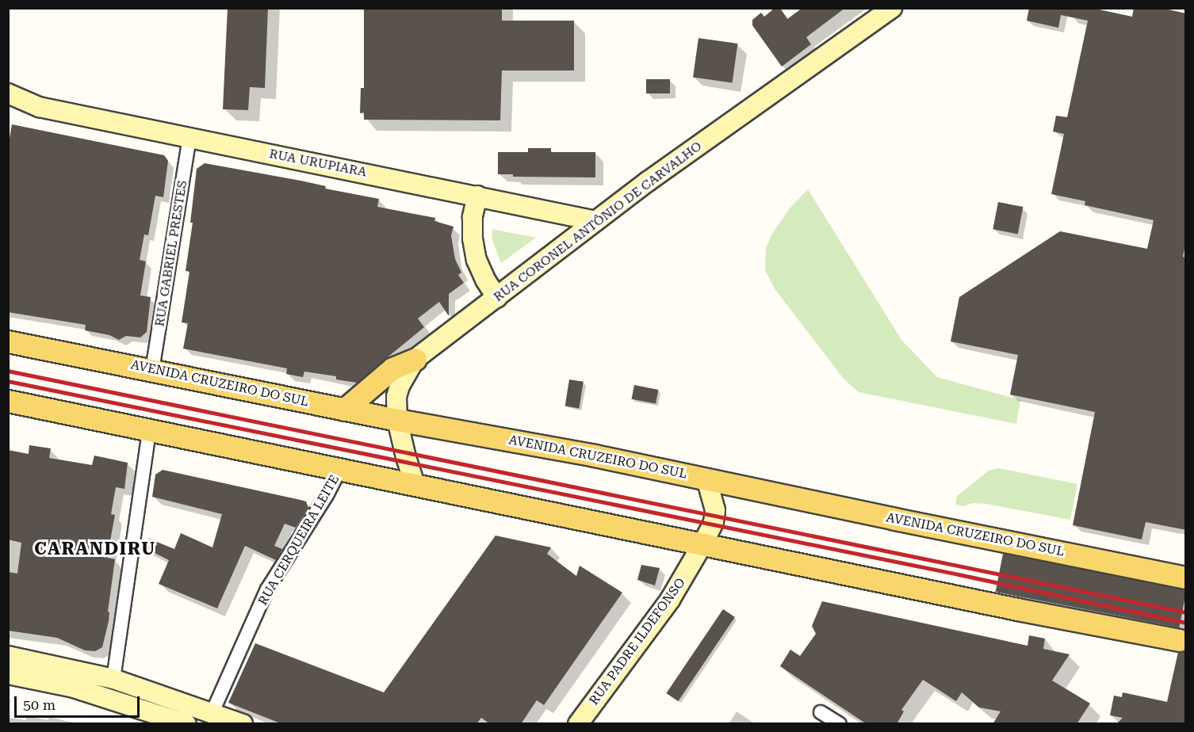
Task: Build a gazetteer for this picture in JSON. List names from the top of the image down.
{
  "streets": {
    "main road": ["AVENIDA CRUZEIRO DO SUL"],
    "street": [
      "RUA URUPIARA",
      "RUA CORONEL ANTÔNIO DE CARVALHO",
      "RUA GABRIEL PRESTES",
      "RUA CERQUEIRA LEITE",
      "RUA PADRE ILDEFONSO"
    ]
  },
  "crossings": [
    ["RUA URUPIARA", "RUA CORONEL ANTÔNIO DE CARVALHO"],
    ["RUA URUPIARA", "RUA GABRIEL PRESTES"],
    ["RUA CORONEL ANTÔNIO DE CARVALHO", "AVENIDA CRUZEIRO DO SUL"],
    ["RUA GABRIEL PRESTES", "AVENIDA CRUZEIRO DO SUL"],
    ["AVENIDA CRUZEIRO DO SUL", "RUA PADRE ILDEFONSO"]
  ],
  "districts": ["CARANDIRU"],
  "scale_bar": "50 m"
}
